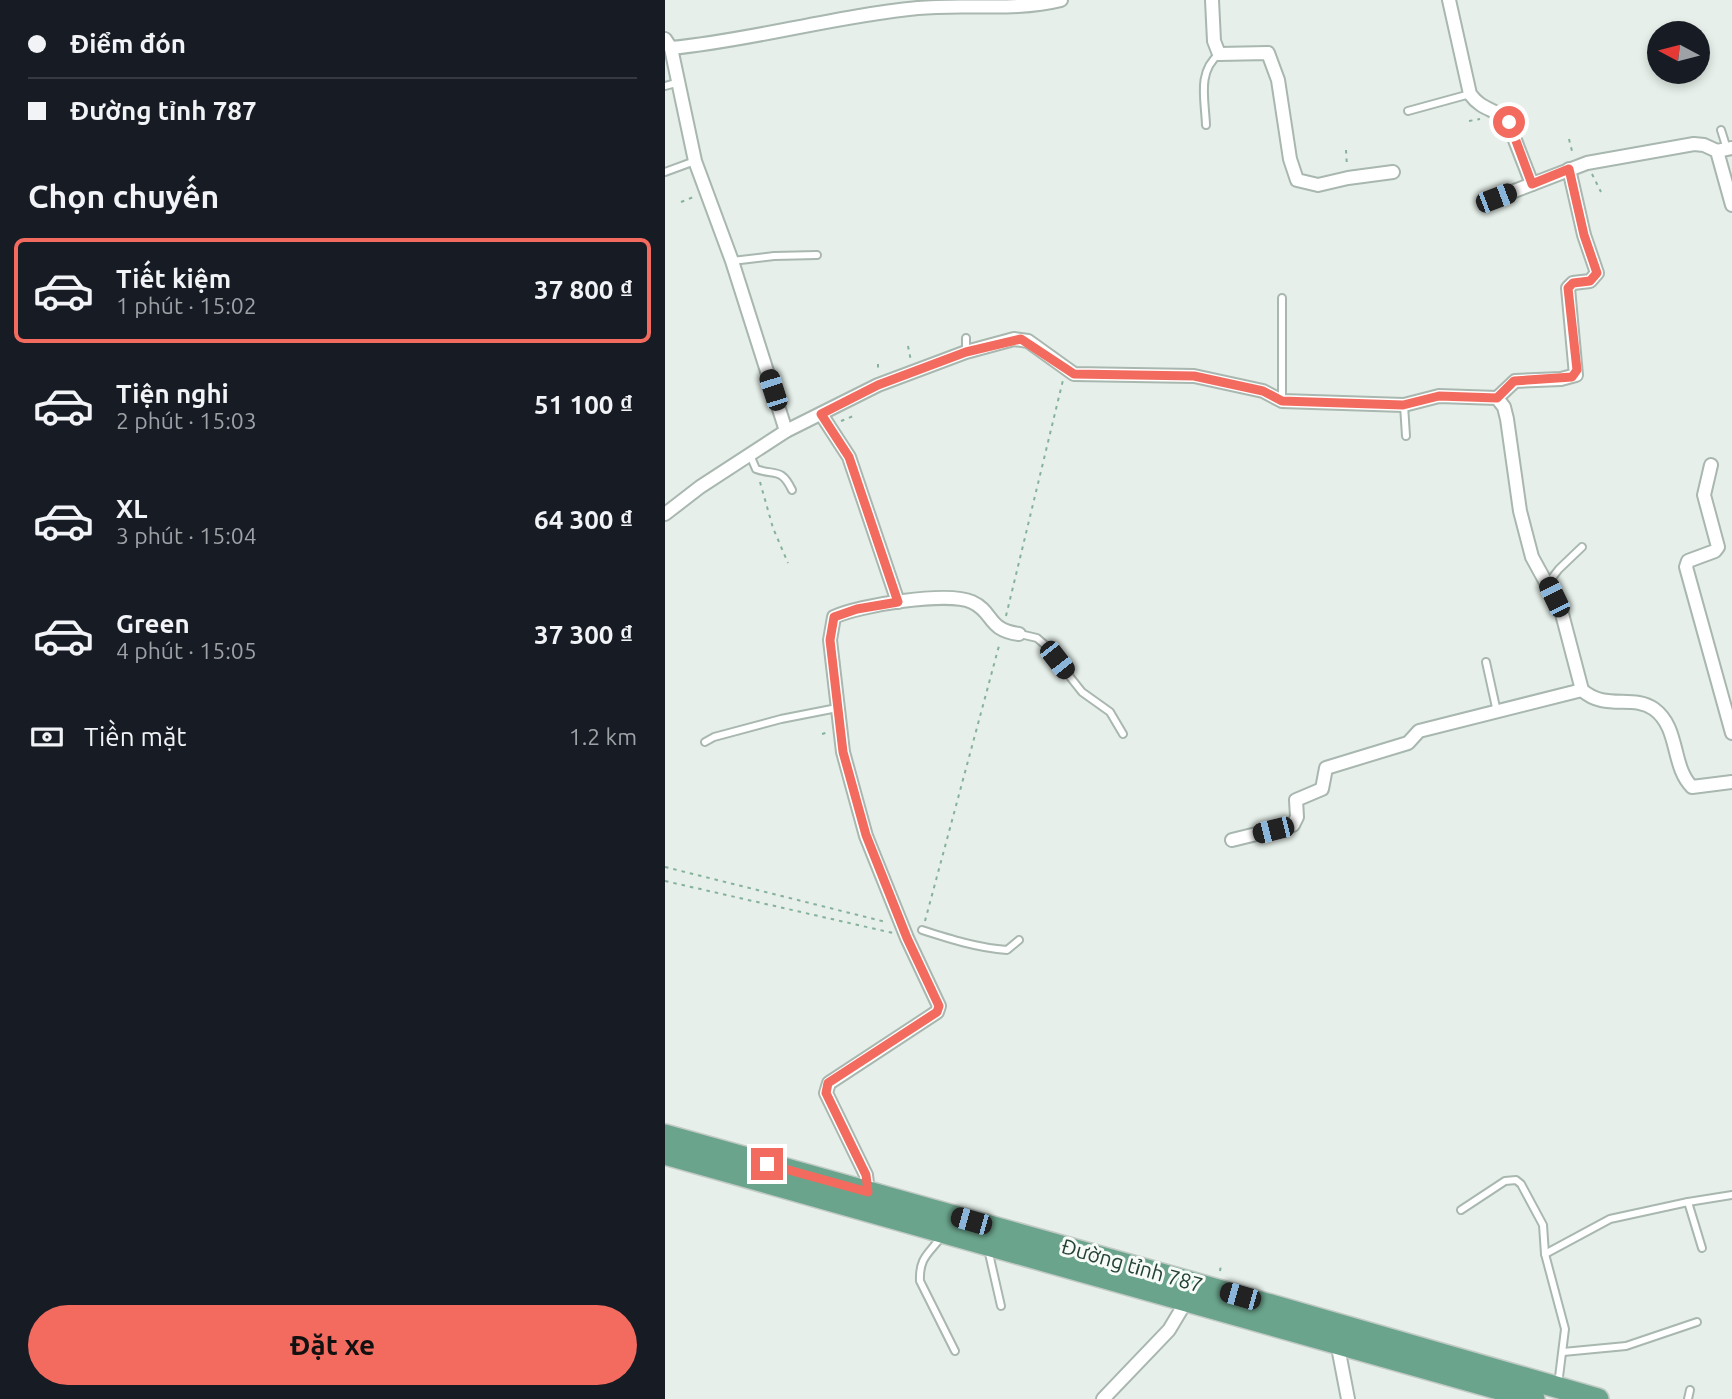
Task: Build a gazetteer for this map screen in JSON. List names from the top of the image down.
{
  "streets": {
    "main road": ["Đường tỉnh 787"]
  },
  "north": "left",
  "page": {
    "banner": ["Điểm đón", "Đường tỉnh 787"],
    "heading": "Chọn chuyến",
    "list": [
      {
        "name": "Tiết kiệm",
        "note": "1 phút · 15:02",
        "value": "37 800 ₫"
      },
      {
        "name": "Tiện nghi",
        "note": "2 phút · 15:03",
        "value": "51 100 ₫"
      },
      {
        "name": "XL",
        "note": "3 phút · 15:04",
        "value": "64 300 ₫"
      },
      {
        "name": "Green",
        "note": "4 phút · 15:05",
        "value": "37 300 ₫"
      }
    ],
    "pay": ["Tiền mặt", "1.2 km"],
    "buttons": "Đặt xe"
  }
}
